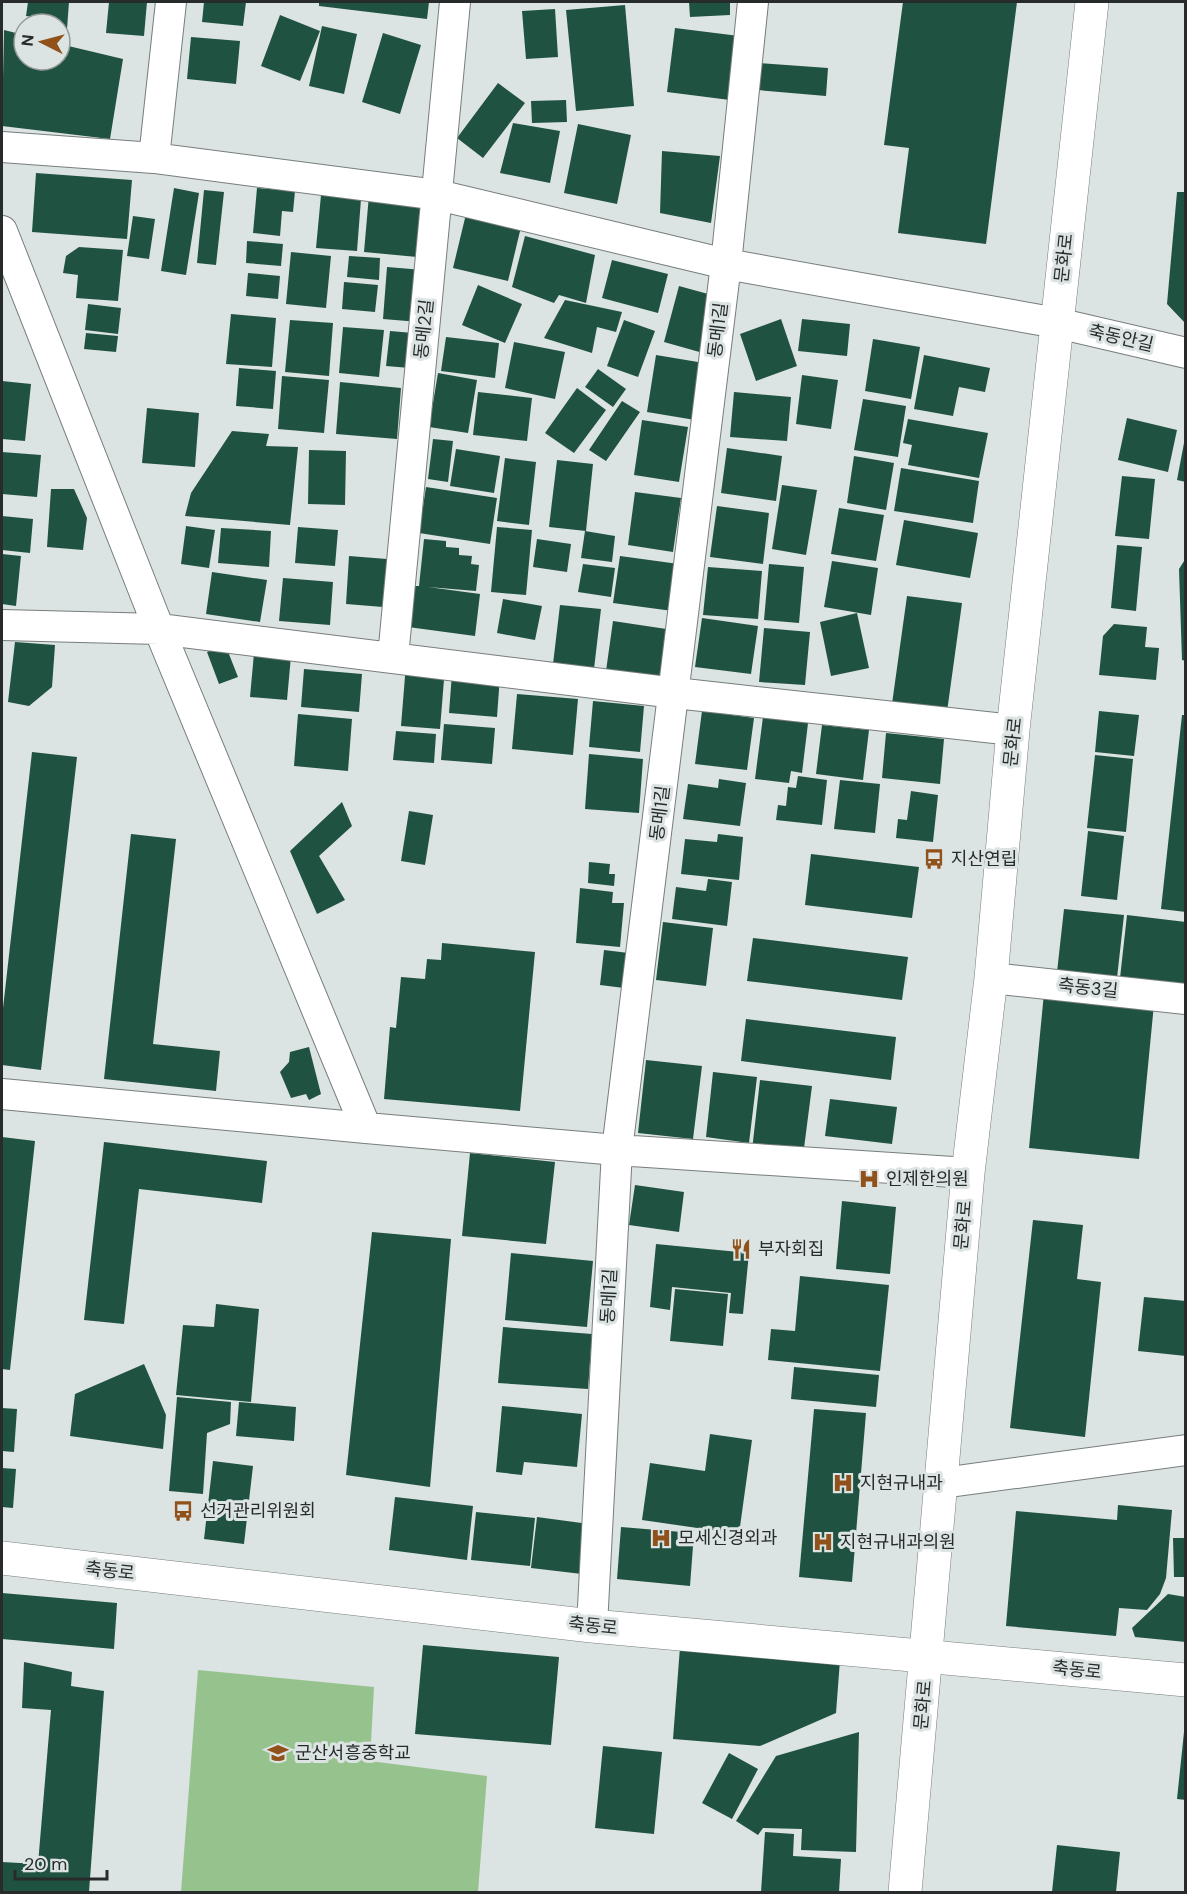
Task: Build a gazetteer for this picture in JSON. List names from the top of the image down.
{
  "streets": {
    "street": [
      "문화로",
      "동메2길",
      "동메1길",
      "축동안길",
      "축동3길",
      "축동로"
    ]
  },
  "crossings": [
    ["문화로", "축동안길"],
    ["문화로", "축동3길"],
    ["문화로", "축동로"],
    ["동메2길", "축동안길"],
    ["동메1길", "축동안길"],
    ["동메1길", "축동로"]
  ],
  "places": {
    "bus stop": ["지산연립", "선거관리위원회"],
    "hospital": [
      "인제한의원",
      "지현규내과",
      "모세신경외과",
      "지현규내과의원"
    ],
    "restaurant": ["부자회집"],
    "school or university": ["군산서흥중학교"]
  },
  "scale_bar": "20 m",
  "north": "left"
}
